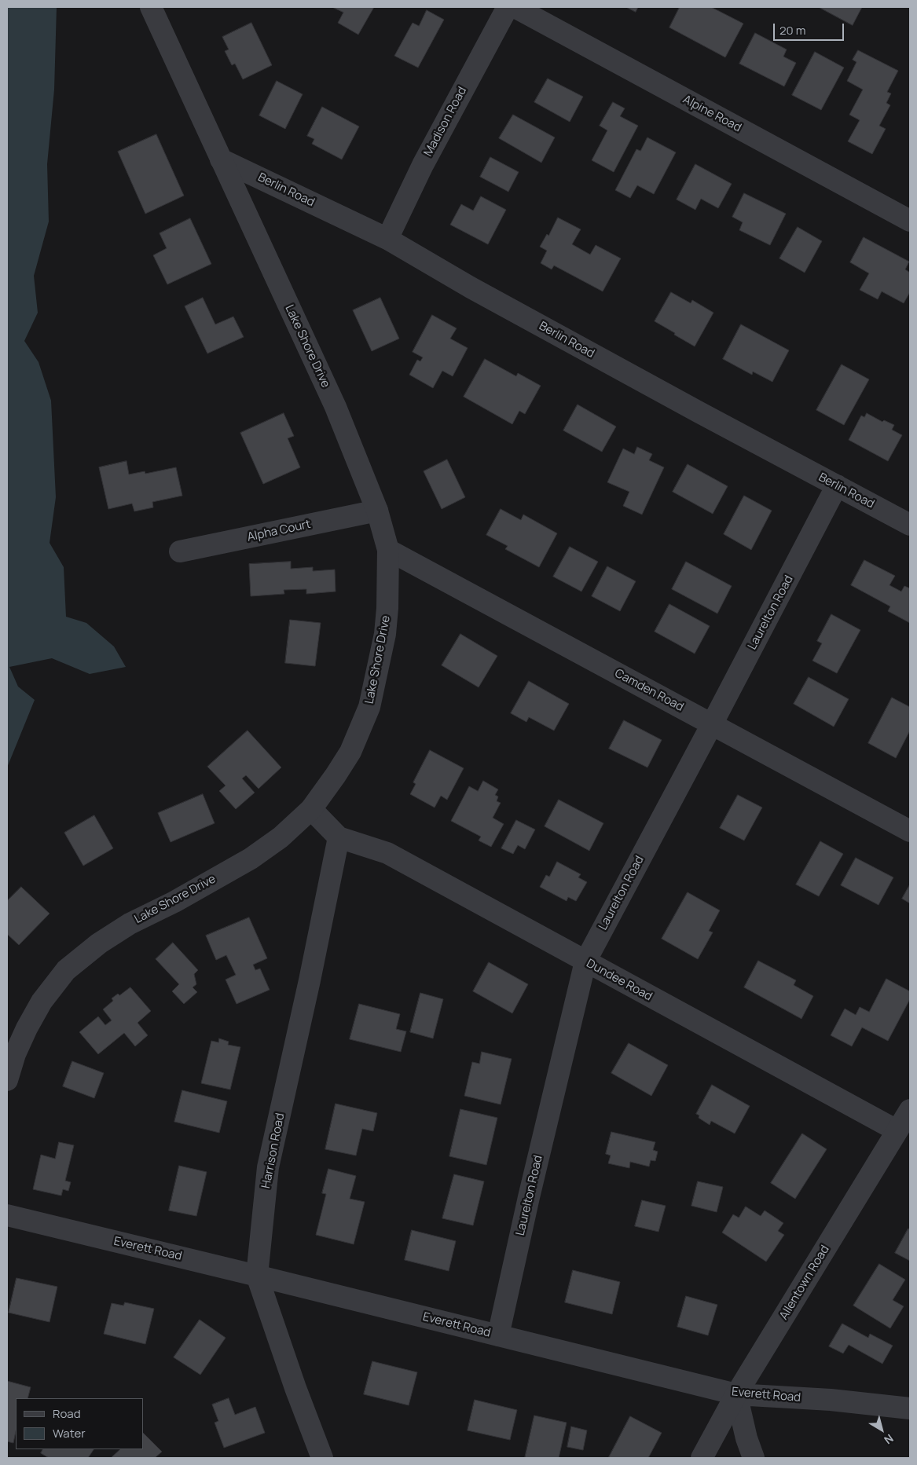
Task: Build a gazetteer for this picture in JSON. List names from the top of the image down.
{
  "streets": {
    "street": [
      "Alpine Road",
      "Madison Road",
      "Berlin Road",
      "Lake Shore Drive",
      "Alpha Court",
      "Laurelton Road",
      "Camden Road",
      "Dundee Road",
      "Harrison Road",
      "Everett Road",
      "Allentown Road"
    ]
  },
  "crossings": [
    ["Madison Road", "Berlin Road"],
    ["Berlin Road", "Lake Shore Drive"],
    ["Berlin Road", "Laurelton Road"],
    ["Lake Shore Drive", "Alpha Court"],
    ["Lake Shore Drive", "Camden Road"],
    ["Laurelton Road", "Camden Road"],
    ["Laurelton Road", "Dundee Road"],
    ["Laurelton Road", "Everett Road"],
    ["Dundee Road", "Harrison Road"],
    ["Dundee Road", "Allentown Road"],
    ["Harrison Road", "Everett Road"],
    ["Everett Road", "Allentown Road"]
  ],
  "legend": ["Road", "Water"],
  "scale_bar": "20 m",
  "north": "bottom right"
}
